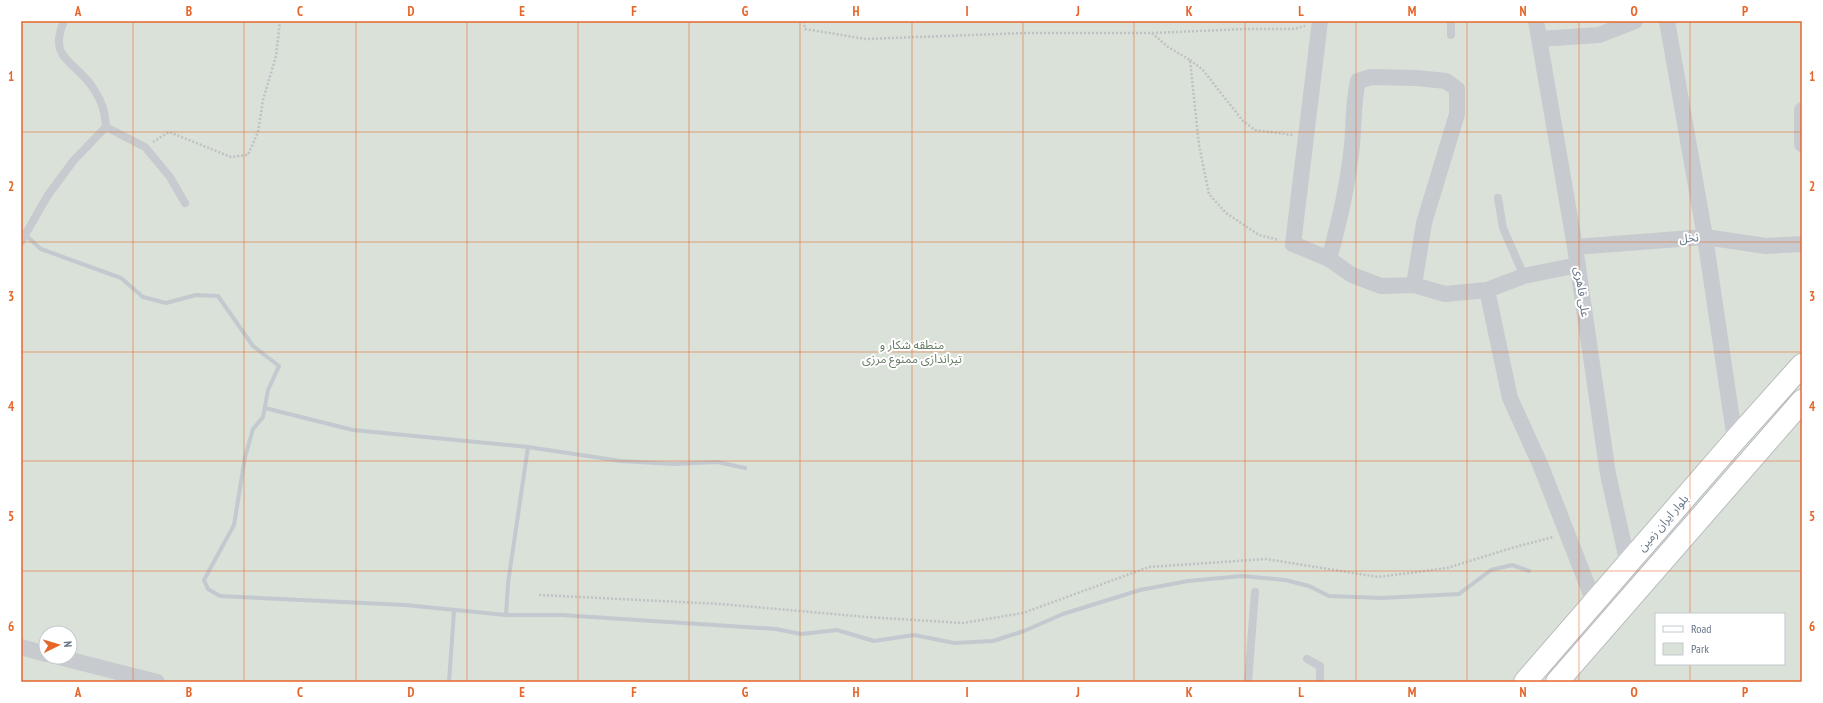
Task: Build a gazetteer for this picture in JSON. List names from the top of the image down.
{
  "streets": {
    "main road": ["بلوار ایران زمین"],
    "street": ["نخل", "علی قاهری"]
  },
  "crossings": [
    ["نخل", "علی قاهری"],
    ["علی قاهری", "بلوار ایران زمین"]
  ],
  "parks": ["منطقه شکار و تیراندازی ممنوع مرزی"],
  "legend": ["Road", "Park"],
  "north": "right",
  "grid": {
    "columns": [
      "A",
      "B",
      "C",
      "D",
      "E",
      "F",
      "G",
      "H",
      "I",
      "J",
      "K",
      "L",
      "M",
      "N",
      "O",
      "P"
    ],
    "rows": [
      "1",
      "2",
      "3",
      "4",
      "5",
      "6"
    ]
  }
}
